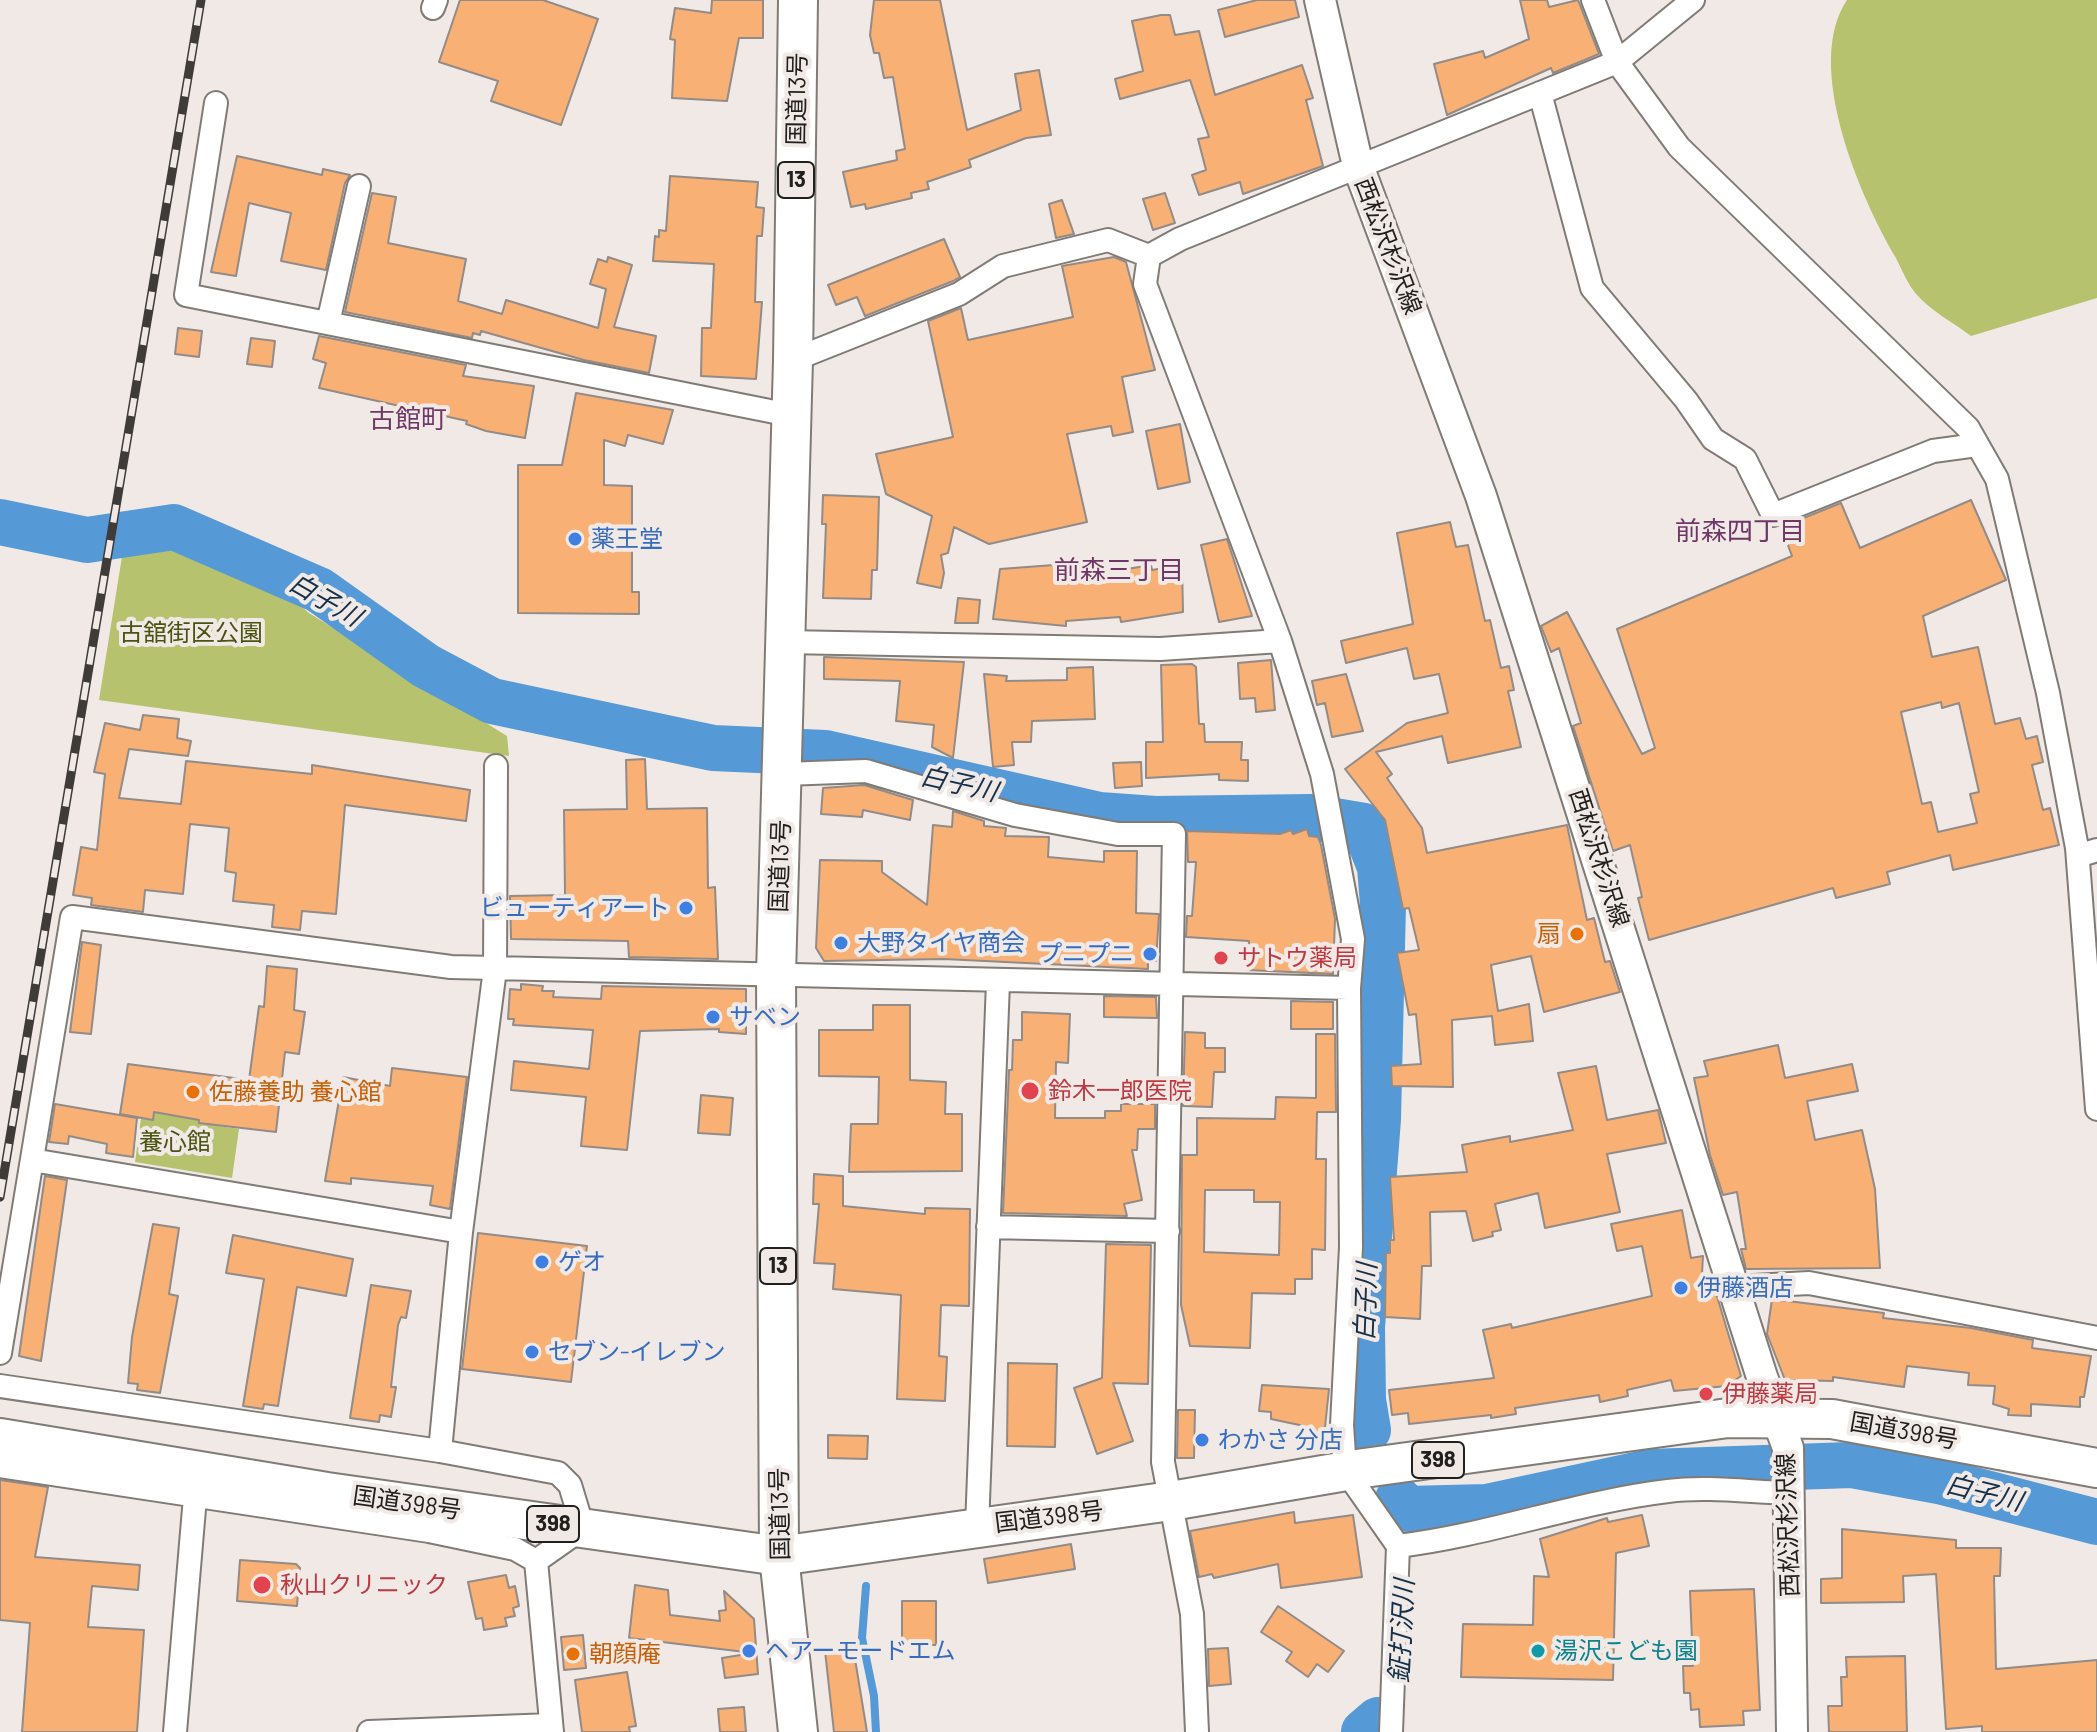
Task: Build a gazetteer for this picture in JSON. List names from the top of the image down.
{
  "streets": {
    "highway": [
      "国道13号",
      "13",
      "国道398号",
      "398"
    ],
    "main road": ["西松沢杉沢線"]
  },
  "crossings": [
    ["国道13号", "国道398号"],
    ["西松沢杉沢線", "国道398号"]
  ],
  "districts": ["古館町", "前森四丁目", "前森三丁目"],
  "water": ["白子川", "鉦打沢川"],
  "parks": ["古舘街区公園", "養心館"],
  "places": [
    "薬王堂",
    "ビューティアート",
    "扇",
    "大野タイヤ商会",
    "プニプニ",
    "サトウ薬局",
    "サベン",
    "鈴木一郎医院",
    "佐藤養助 養心館",
    "ゲオ",
    "伊藤酒店",
    "セブン-イレブン",
    "伊藤薬局",
    "わかさ 分店",
    "秋山クリニック",
    "ヘアーモードエム",
    "湯沢こども園",
    "朝顔庵"
  ]
}
